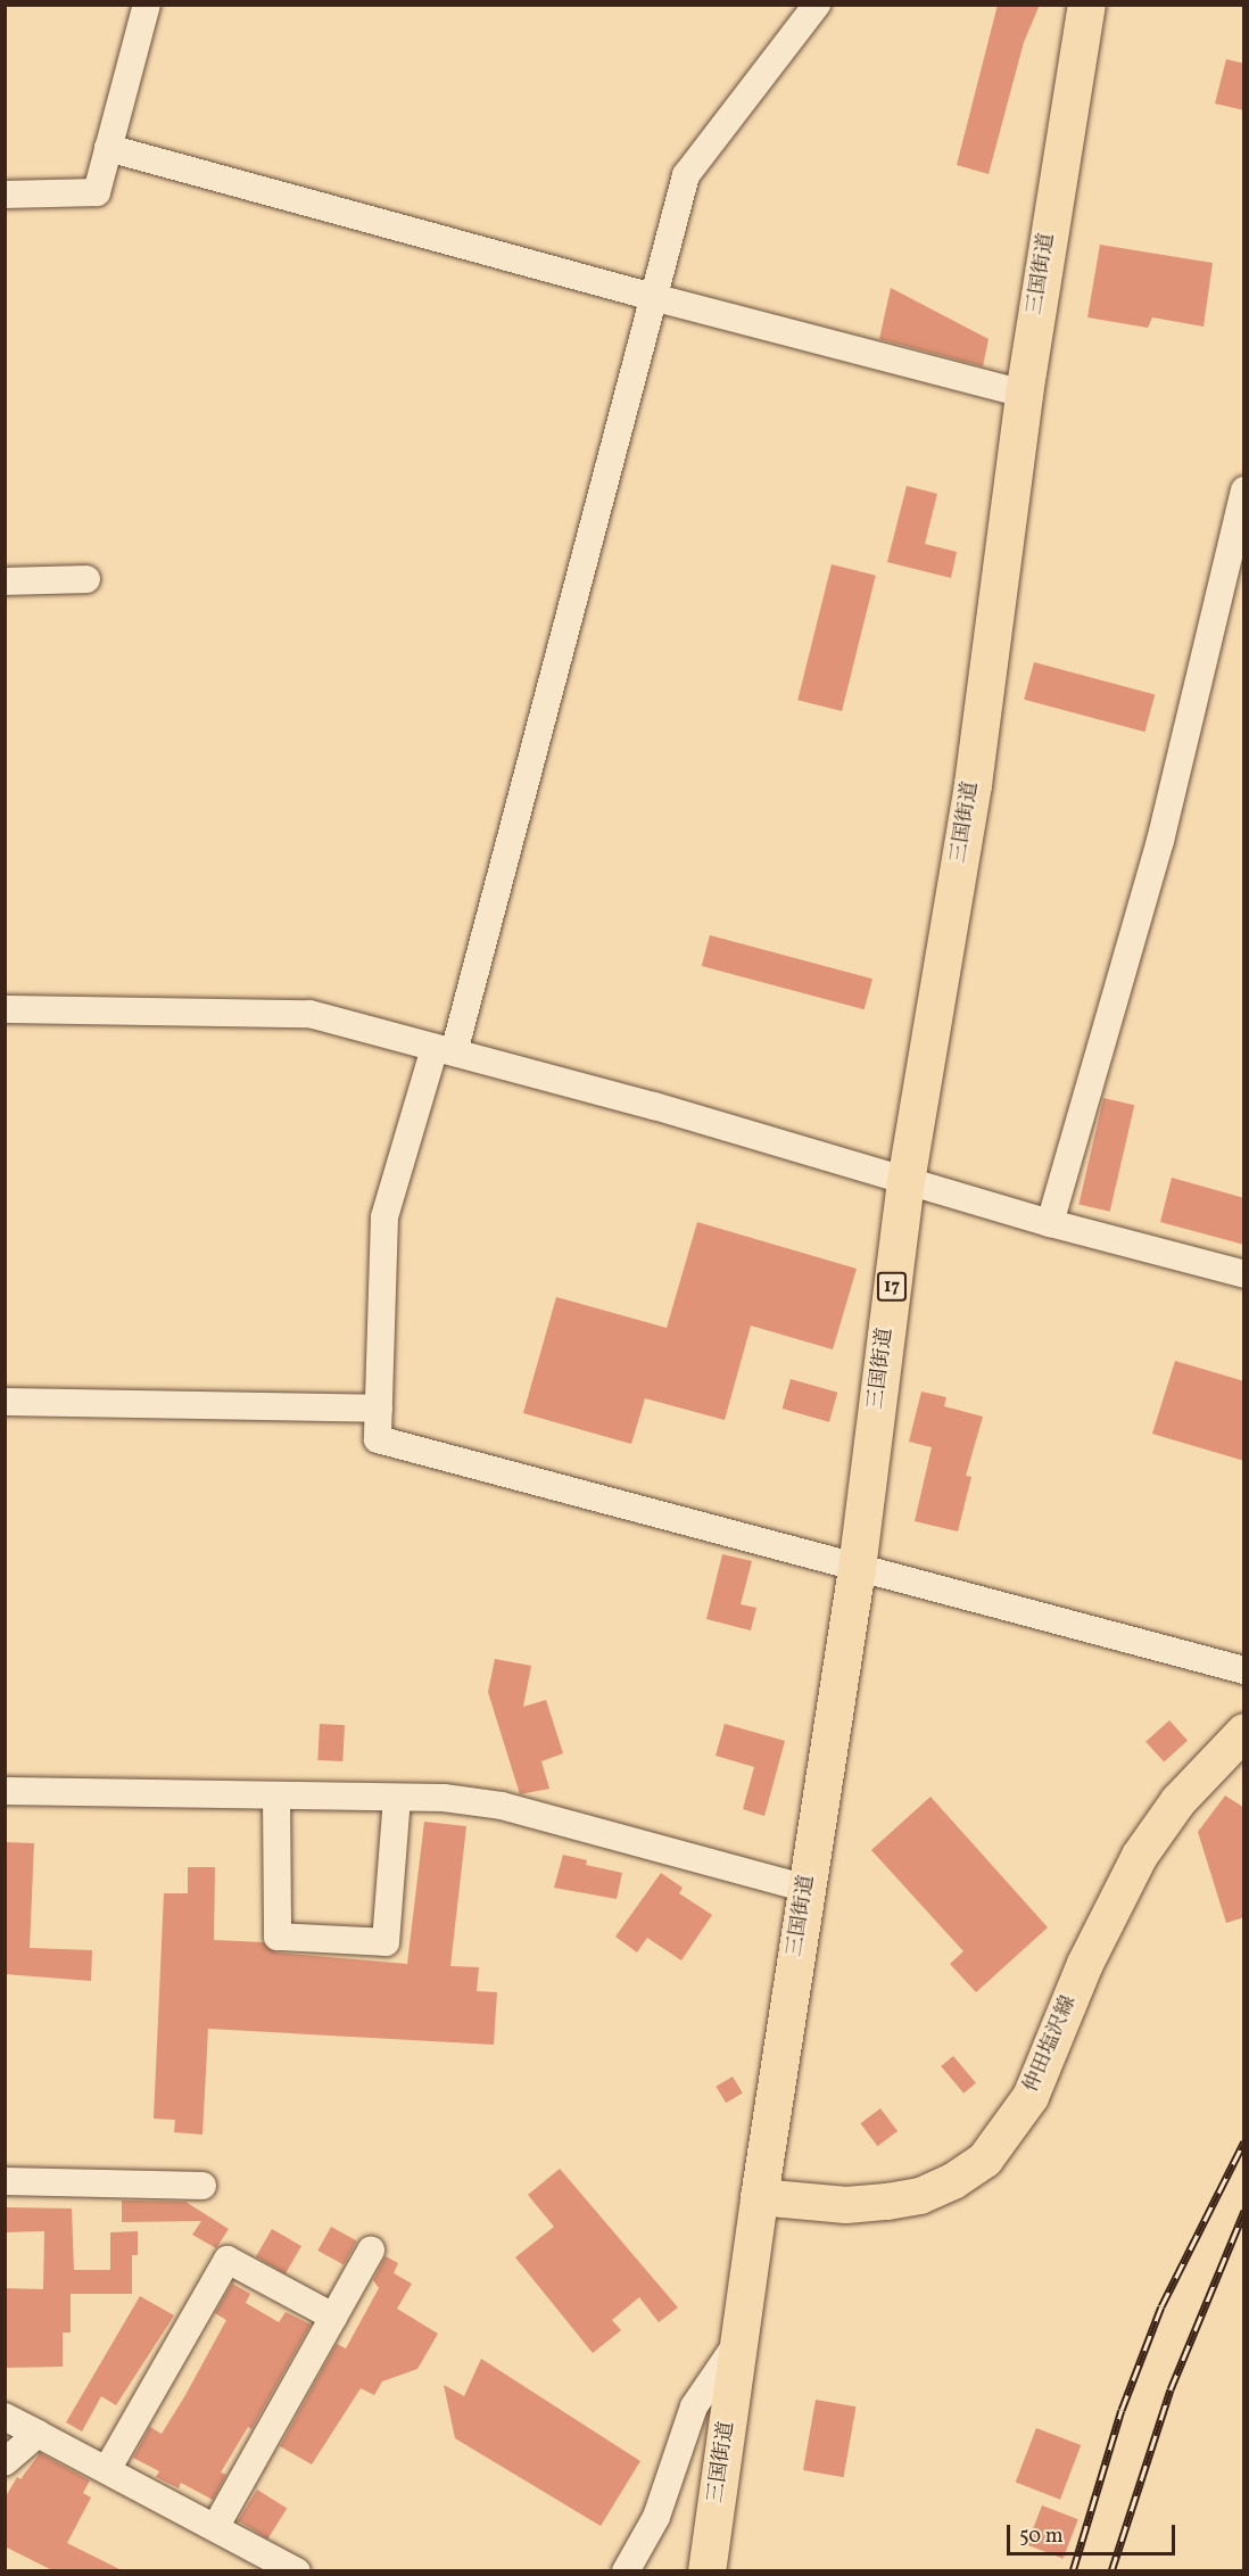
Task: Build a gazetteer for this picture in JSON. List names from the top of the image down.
{
  "streets": {
    "highway": ["三国街道", "17"],
    "main road": ["仲田塩沢線"]
  },
  "crossings": [
    ["三国街道", "仲田塩沢線"]
  ],
  "scale_bar": "50 m"
}
